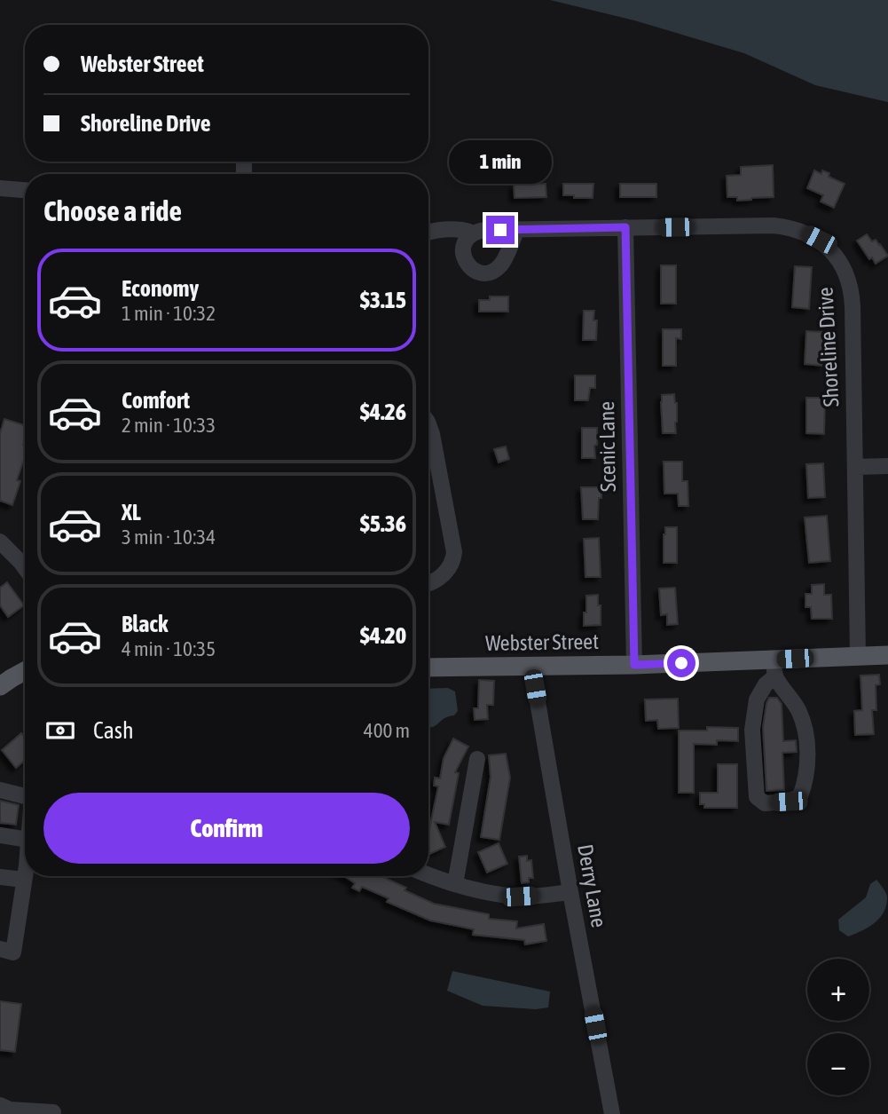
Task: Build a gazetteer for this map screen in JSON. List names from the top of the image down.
{
  "streets": {
    "main road": ["Webster Street"],
    "street": ["Shoreline Drive", "Scenic Lane", "Derry Lane"]
  },
  "crossings": [
    ["Shoreline Drive", "Scenic Lane"],
    ["Shoreline Drive", "Webster Street"],
    ["Scenic Lane", "Webster Street"],
    ["Webster Street", "Derry Lane"]
  ],
  "page": {
    "banner": ["Webster Street", "Shoreline Drive"],
    "bubble": "1 min",
    "heading": "Choose a ride",
    "list": [
      {
        "name": "Economy",
        "note": "1 min · 10:32",
        "value": "$3.15"
      },
      {
        "name": "Comfort",
        "note": "2 min · 10:33",
        "value": "$4.26"
      },
      {
        "name": "XL",
        "note": "3 min · 10:34",
        "value": "$5.36"
      },
      {
        "name": "Black",
        "note": "4 min · 10:35",
        "value": "$4.20"
      }
    ],
    "pay": ["Cash", "400 m"],
    "buttons": "Confirm",
    "map_buttons": ["+", "−"]
  }
}
